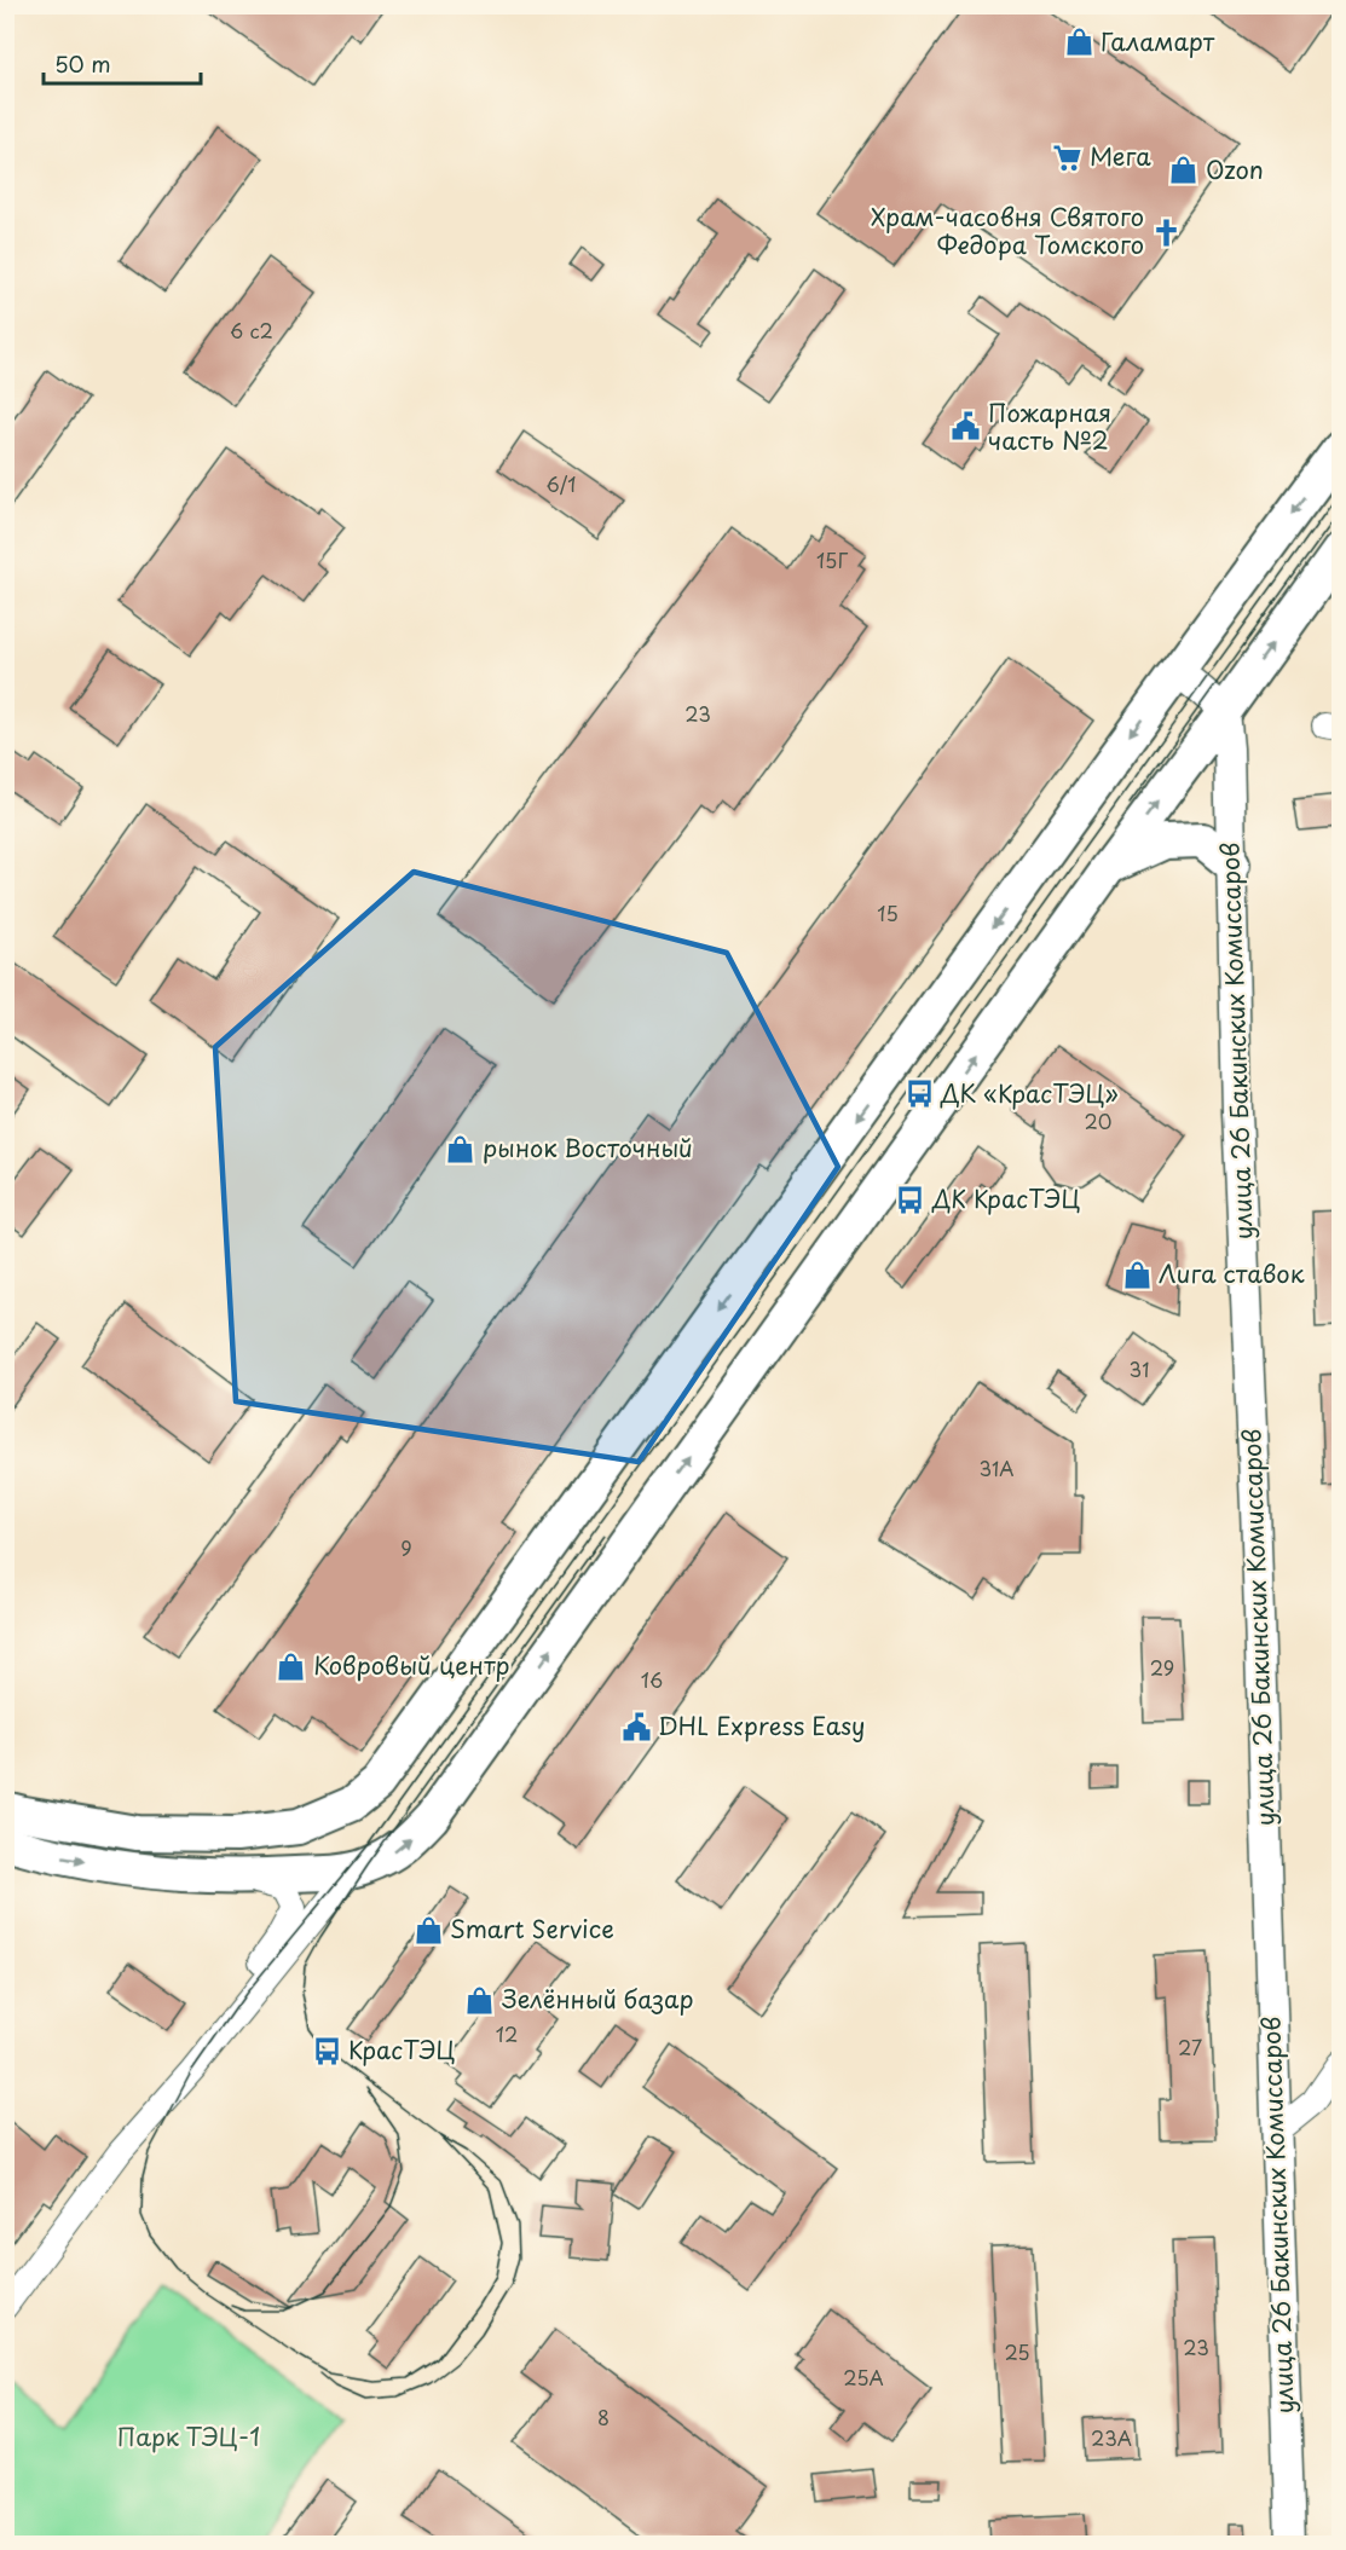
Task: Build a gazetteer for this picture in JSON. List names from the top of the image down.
{
  "streets": {
    "main road": ["улица 26 Бакинских Комиссаров"]
  },
  "parks": ["Парк ТЭЦ-1"],
  "places": {
    "shop": [
      "Галамарт",
      "Ozon",
      "рынок Восточный",
      "Лига ставок",
      "Ковровый центр",
      "Smart Service",
      "Зелённый базар"
    ],
    "supermarket": ["Мега"],
    "church": ["Храм-часовня Святого Федора Томского"],
    "public building": ["Пожарная часть №2", "DHL Express Easy"],
    "bus stop": ["ДК «КрасТЭЦ»", "ДК КрасТЭЦ", "КрасТЭЦ"]
  },
  "house_numbers": [
    "6 с2",
    "6/1",
    "15Г",
    "23",
    "15",
    "20",
    "31",
    "31А",
    "9",
    "29",
    "16",
    "12",
    "27",
    "23",
    "25",
    "25А",
    "8",
    "23А"
  ],
  "scale_bar": "50 m"
}
